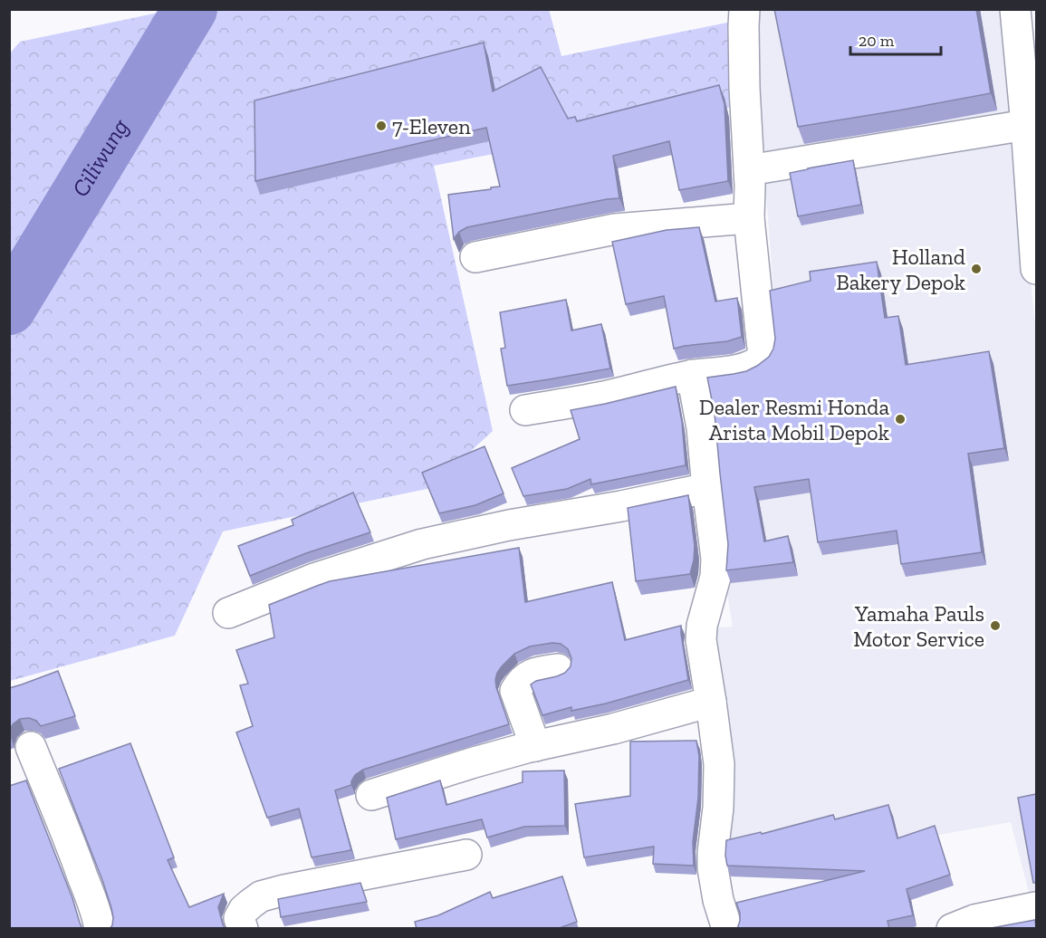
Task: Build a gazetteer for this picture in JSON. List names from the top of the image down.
{
  "water": ["Ciliwung"],
  "places": [
    "7-Eleven",
    "Holland Bakery Depok",
    "Dealer Resmi Honda Arista Mobil Depok",
    "Yamaha Pauls Motor Service"
  ],
  "scale_bar": "20 m"
}
